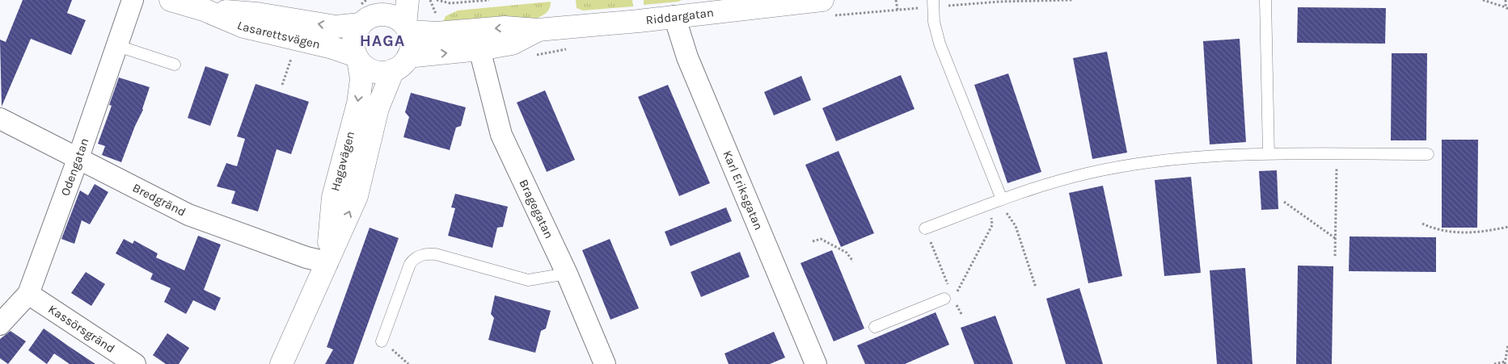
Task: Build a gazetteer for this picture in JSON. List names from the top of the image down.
{
  "streets": {
    "street": [
      "Riddargatan",
      "Lasarettsvägen",
      "Hagavägen",
      "Odengatan",
      "Karl Eriksgatan",
      "Bredgränd",
      "Bragegatan",
      "Kassörsgränd"
    ]
  },
  "crossings": [
    ["Riddargatan", "Lasarettsvägen"],
    ["Riddargatan", "Hagavägen"],
    ["Riddargatan", "Karl Eriksgatan"],
    ["Riddargatan", "Bragegatan"],
    ["Lasarettsvägen", "Hagavägen"],
    ["Hagavägen", "Bredgränd"],
    ["Odengatan", "Bredgränd"],
    ["Odengatan", "Kassörsgränd"]
  ],
  "districts": ["HAGA"]
}
